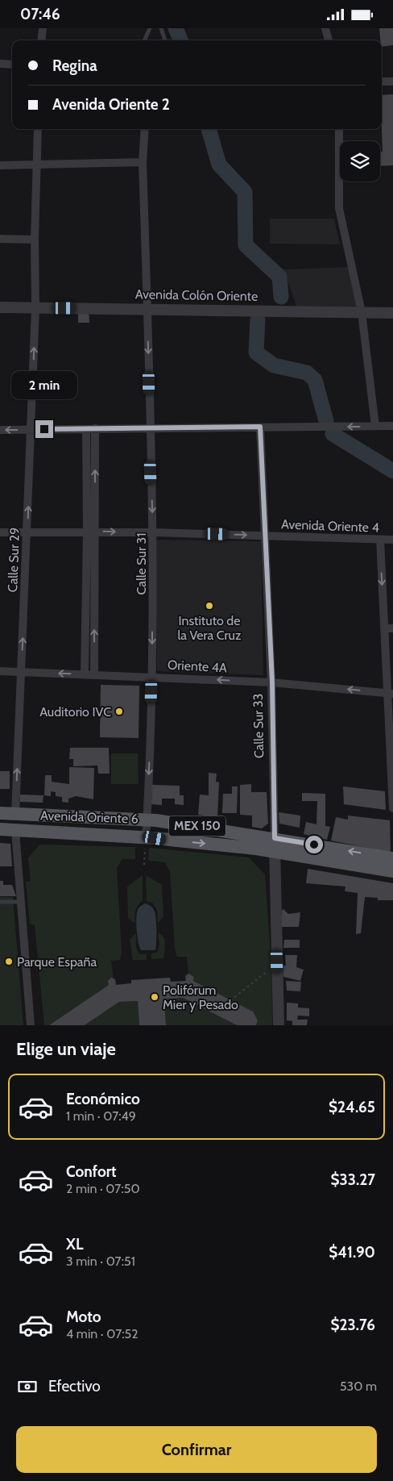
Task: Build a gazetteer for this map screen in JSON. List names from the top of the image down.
{
  "streets": {
    "main road": ["Avenida Oriente 6", "MEX 150"],
    "street": [
      "Avenida Colón Oriente",
      "Avenida Oriente 4",
      "Calle Sur 29",
      "Calle Sur 31",
      "Oriente 4A",
      "Calle Sur 33"
    ]
  },
  "crossings": [
    ["Avenida Colón Oriente", "Calle Sur 29"],
    ["Avenida Colón Oriente", "Calle Sur 31"],
    ["Avenida Oriente 4", "Calle Sur 29"],
    ["Avenida Oriente 4", "Calle Sur 31"],
    ["Avenida Oriente 4", "Calle Sur 33"],
    ["Calle Sur 29", "Oriente 4A"],
    ["Calle Sur 29", "Avenida Oriente 6"],
    ["Calle Sur 31", "Oriente 4A"],
    ["Calle Sur 31", "Avenida Oriente 6"],
    ["Oriente 4A", "Calle Sur 33"],
    ["Calle Sur 33", "Avenida Oriente 6"]
  ],
  "one_way": ["Avenida Oriente 4", "Oriente 4A"],
  "places": [
    "Instituto de la Vera Cruz",
    "Auditorio IVC",
    "Parque España",
    "Polifórum Mier y Pesado"
  ],
  "page": {
    "status": "07:46",
    "banner": ["Regina", "Avenida Oriente 2"],
    "bubble": "2 min",
    "heading": "Elige un viaje",
    "list": [
      {
        "name": "Económico",
        "note": "1 min · 07:49",
        "value": "$24.65"
      },
      {
        "name": "Confort",
        "note": "2 min · 07:50",
        "value": "$33.27"
      },
      {
        "name": "XL",
        "note": "3 min · 07:51",
        "value": "$41.90"
      },
      {
        "name": "Moto",
        "note": "4 min · 07:52",
        "value": "$23.76"
      }
    ],
    "pay": ["Efectivo", "530 m"],
    "buttons": "Confirmar"
  }
}
